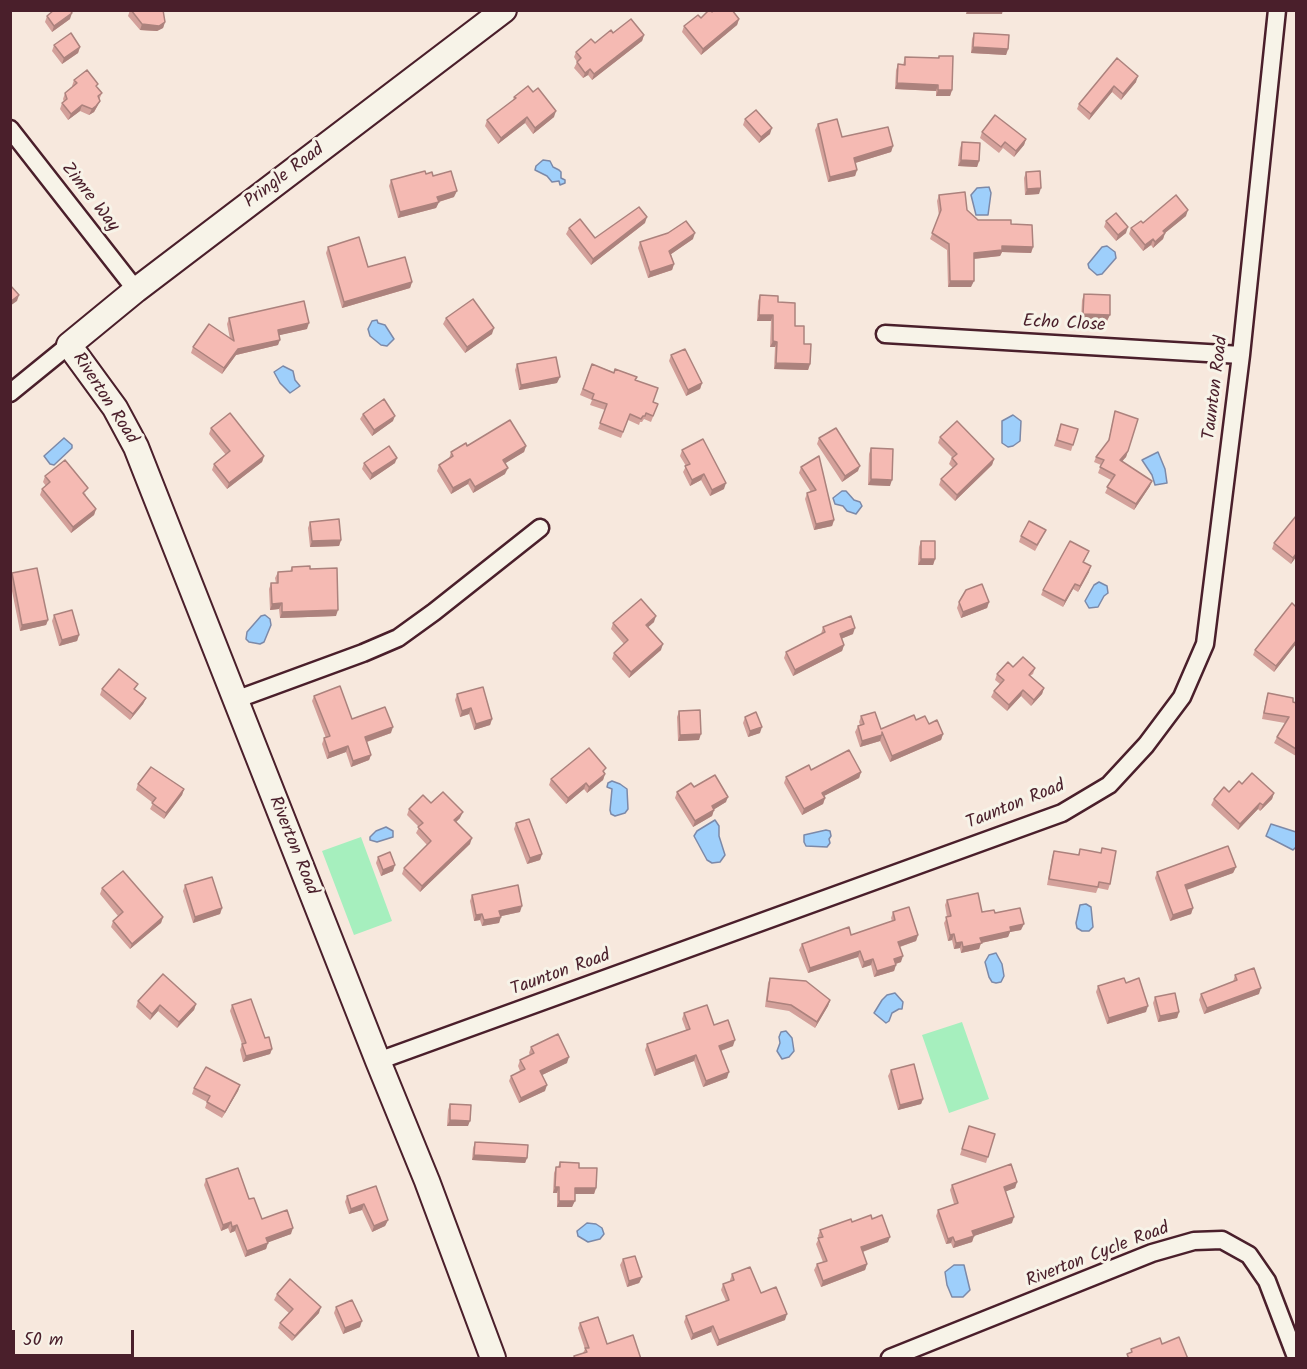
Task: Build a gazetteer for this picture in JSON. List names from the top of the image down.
{
  "streets": {
    "street": [
      "Pringle Road",
      "Zimre Way",
      "Echo Close",
      "Taunton Road",
      "Riverton Road",
      "Riverton Cycle Road"
    ]
  },
  "crossings": [
    ["Pringle Road", "Zimre Way"],
    ["Pringle Road", "Riverton Road"],
    ["Echo Close", "Taunton Road"],
    ["Taunton Road", "Riverton Road"]
  ],
  "scale_bar": "50 m"
}
